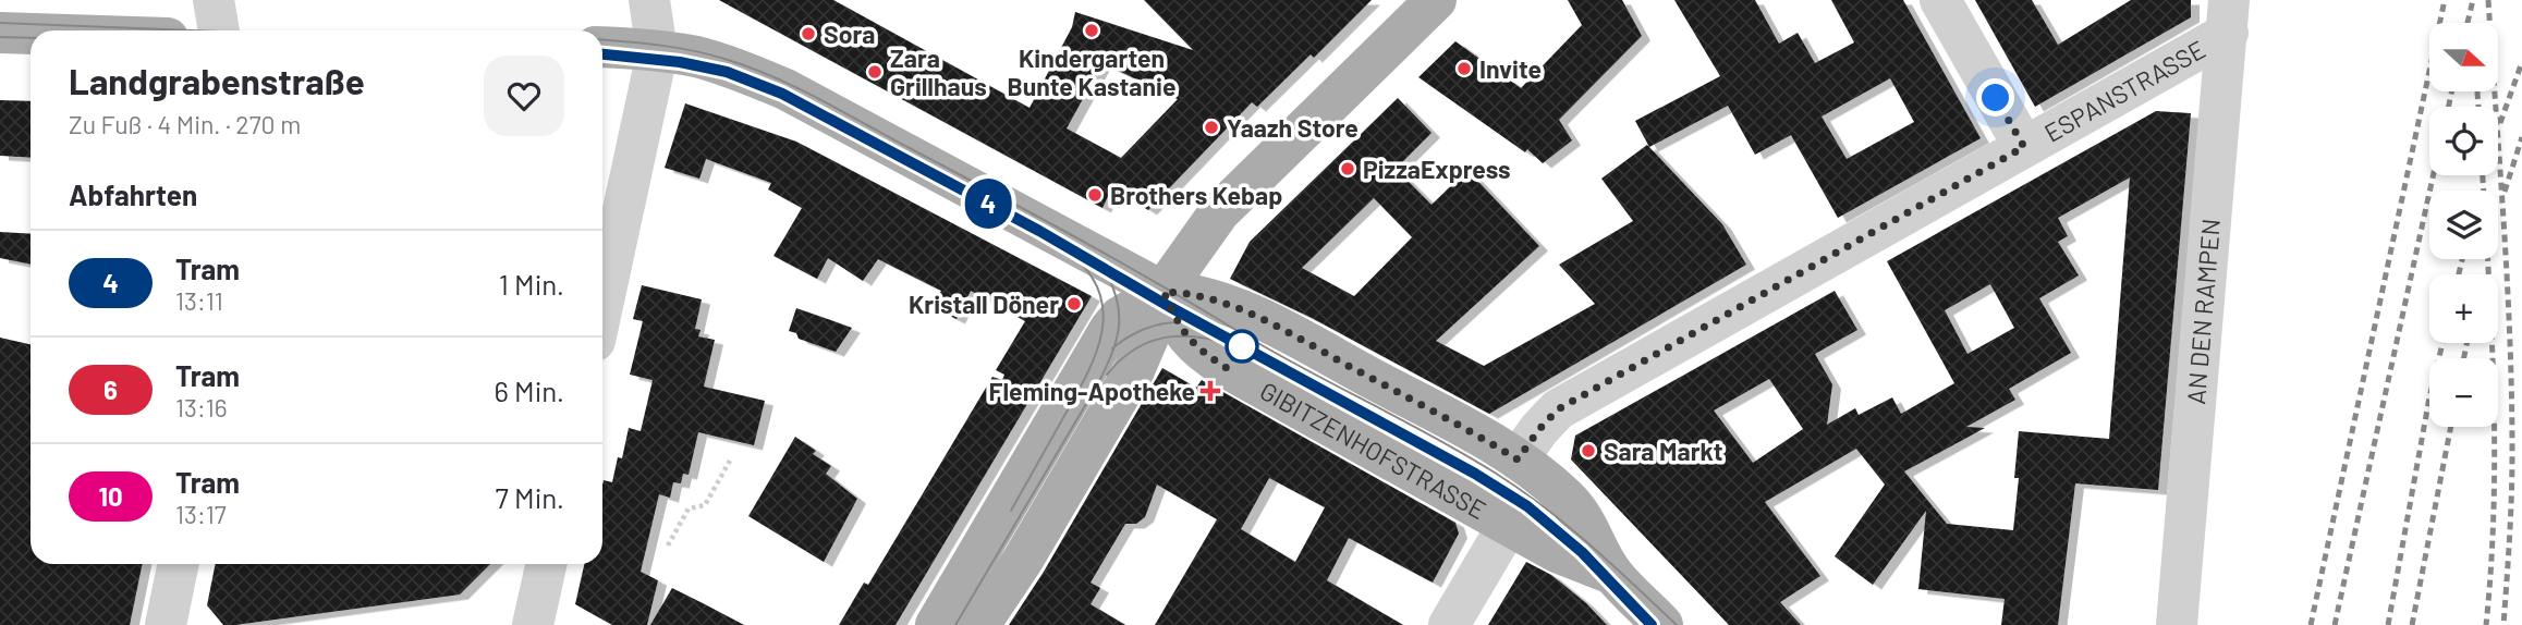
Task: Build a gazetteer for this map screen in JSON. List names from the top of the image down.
{
  "streets": {
    "main road": ["GIBITZENHOFSTRASSE"],
    "street": ["ESPANSTRASSE", "AN DEN RAMPEN"]
  },
  "crossings": [
    ["ESPANSTRASSE", "AN DEN RAMPEN"],
    ["ESPANSTRASSE", "GIBITZENHOFSTRASSE"]
  ],
  "places": {
    "other": [
      "Kindergarten Bunte Kastanie",
      "Sora",
      "Invite",
      "Zara Grillhaus",
      "Yaazh Store",
      "PizzaExpress",
      "Brothers Kebap",
      "Kristall Döner",
      "Sara Markt"
    ],
    "health": ["Fleming-Apotheke"]
  },
  "lines": ["tram line 4"],
  "north": "right",
  "page": {
    "on_map": "4",
    "map_buttons": ["+", "−"],
    "heading": [
      ["Landgrabenstraße", "Zu Fuß · 4 Min. · 270 m"],
      "Abfahrten"
    ],
    "list": [
      {
        "mark": "4",
        "name": "Tram",
        "note": "13:11",
        "value": "1 Min."
      },
      {
        "mark": "6",
        "name": "Tram",
        "note": "13:16",
        "value": "6 Min."
      },
      {
        "mark": "10",
        "name": "Tram",
        "note": "13:17",
        "value": "7 Min."
      }
    ]
  }
}
